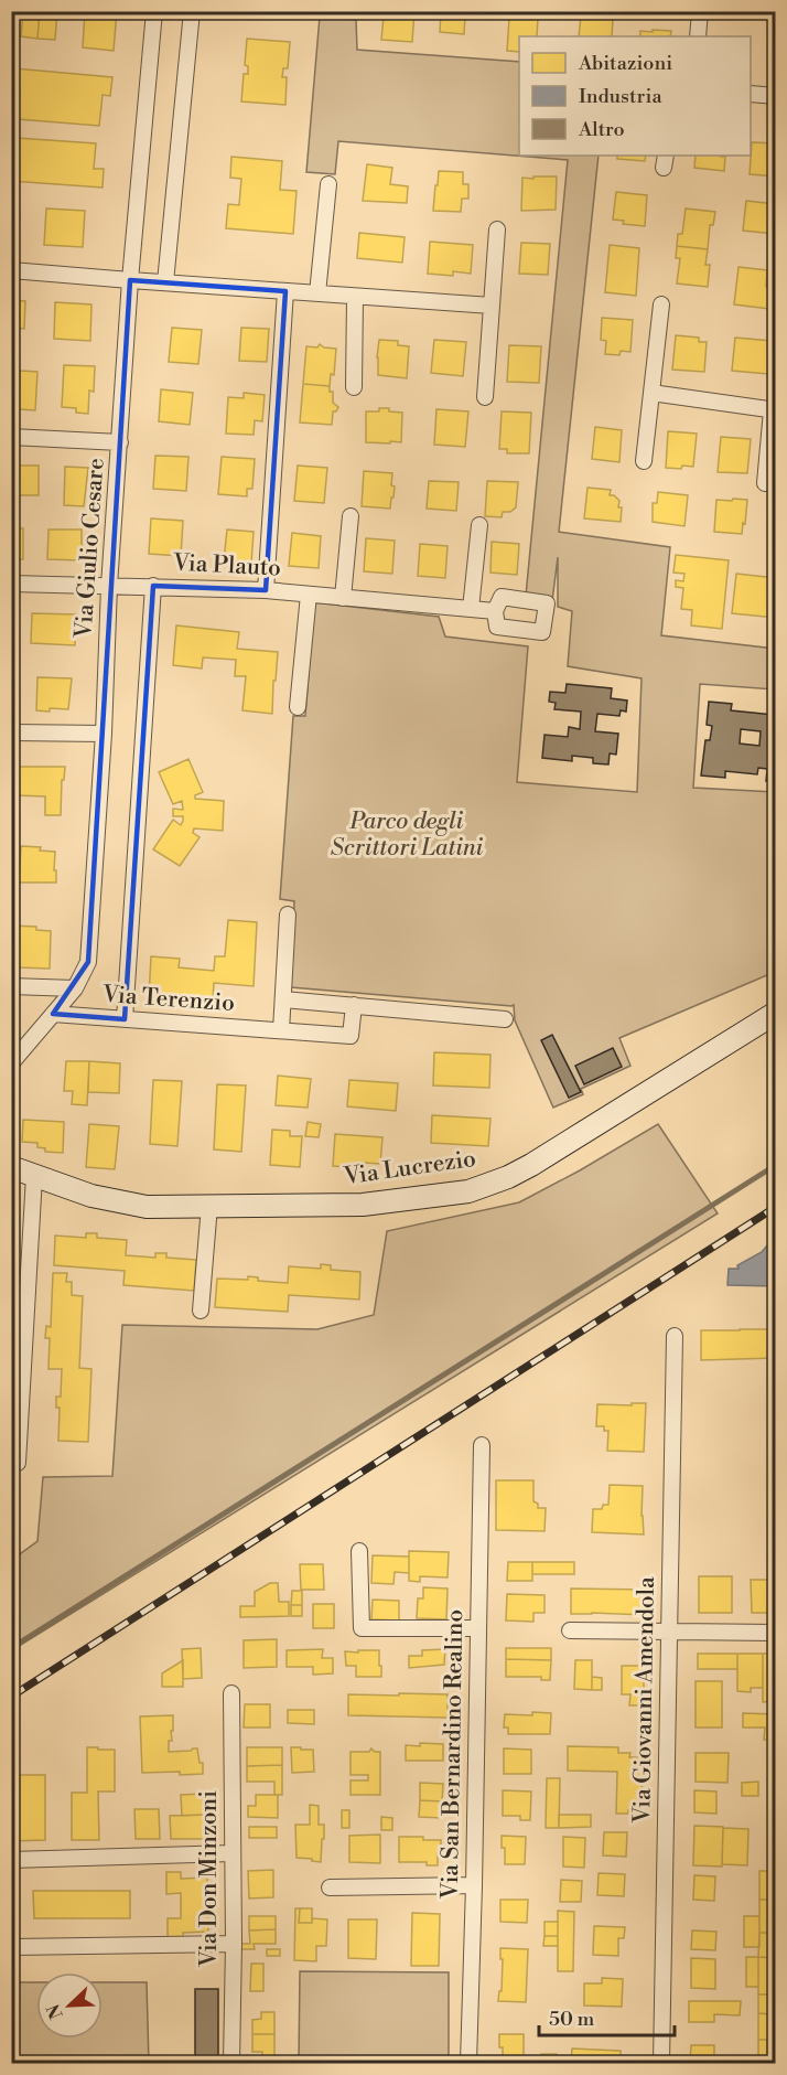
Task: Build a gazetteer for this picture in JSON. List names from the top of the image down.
{
  "streets": {
    "street": [
      "Via Giulio Cesare",
      "Via Plauto",
      "Via Terenzio",
      "Via Lucrezio",
      "Via Giovanni Amendola",
      "Via San Bernardino Realino",
      "Via Don Minzoni"
    ]
  },
  "crossings": [
    ["Via Giulio Cesare", "Via Plauto"],
    ["Via Giulio Cesare", "Via Terenzio"]
  ],
  "parks": ["Parco degli Scrittori Latini"],
  "legend": ["Abitazioni", "Industria", "Altro"],
  "scale_bar": "50 m",
  "north": "bottom left"
}
